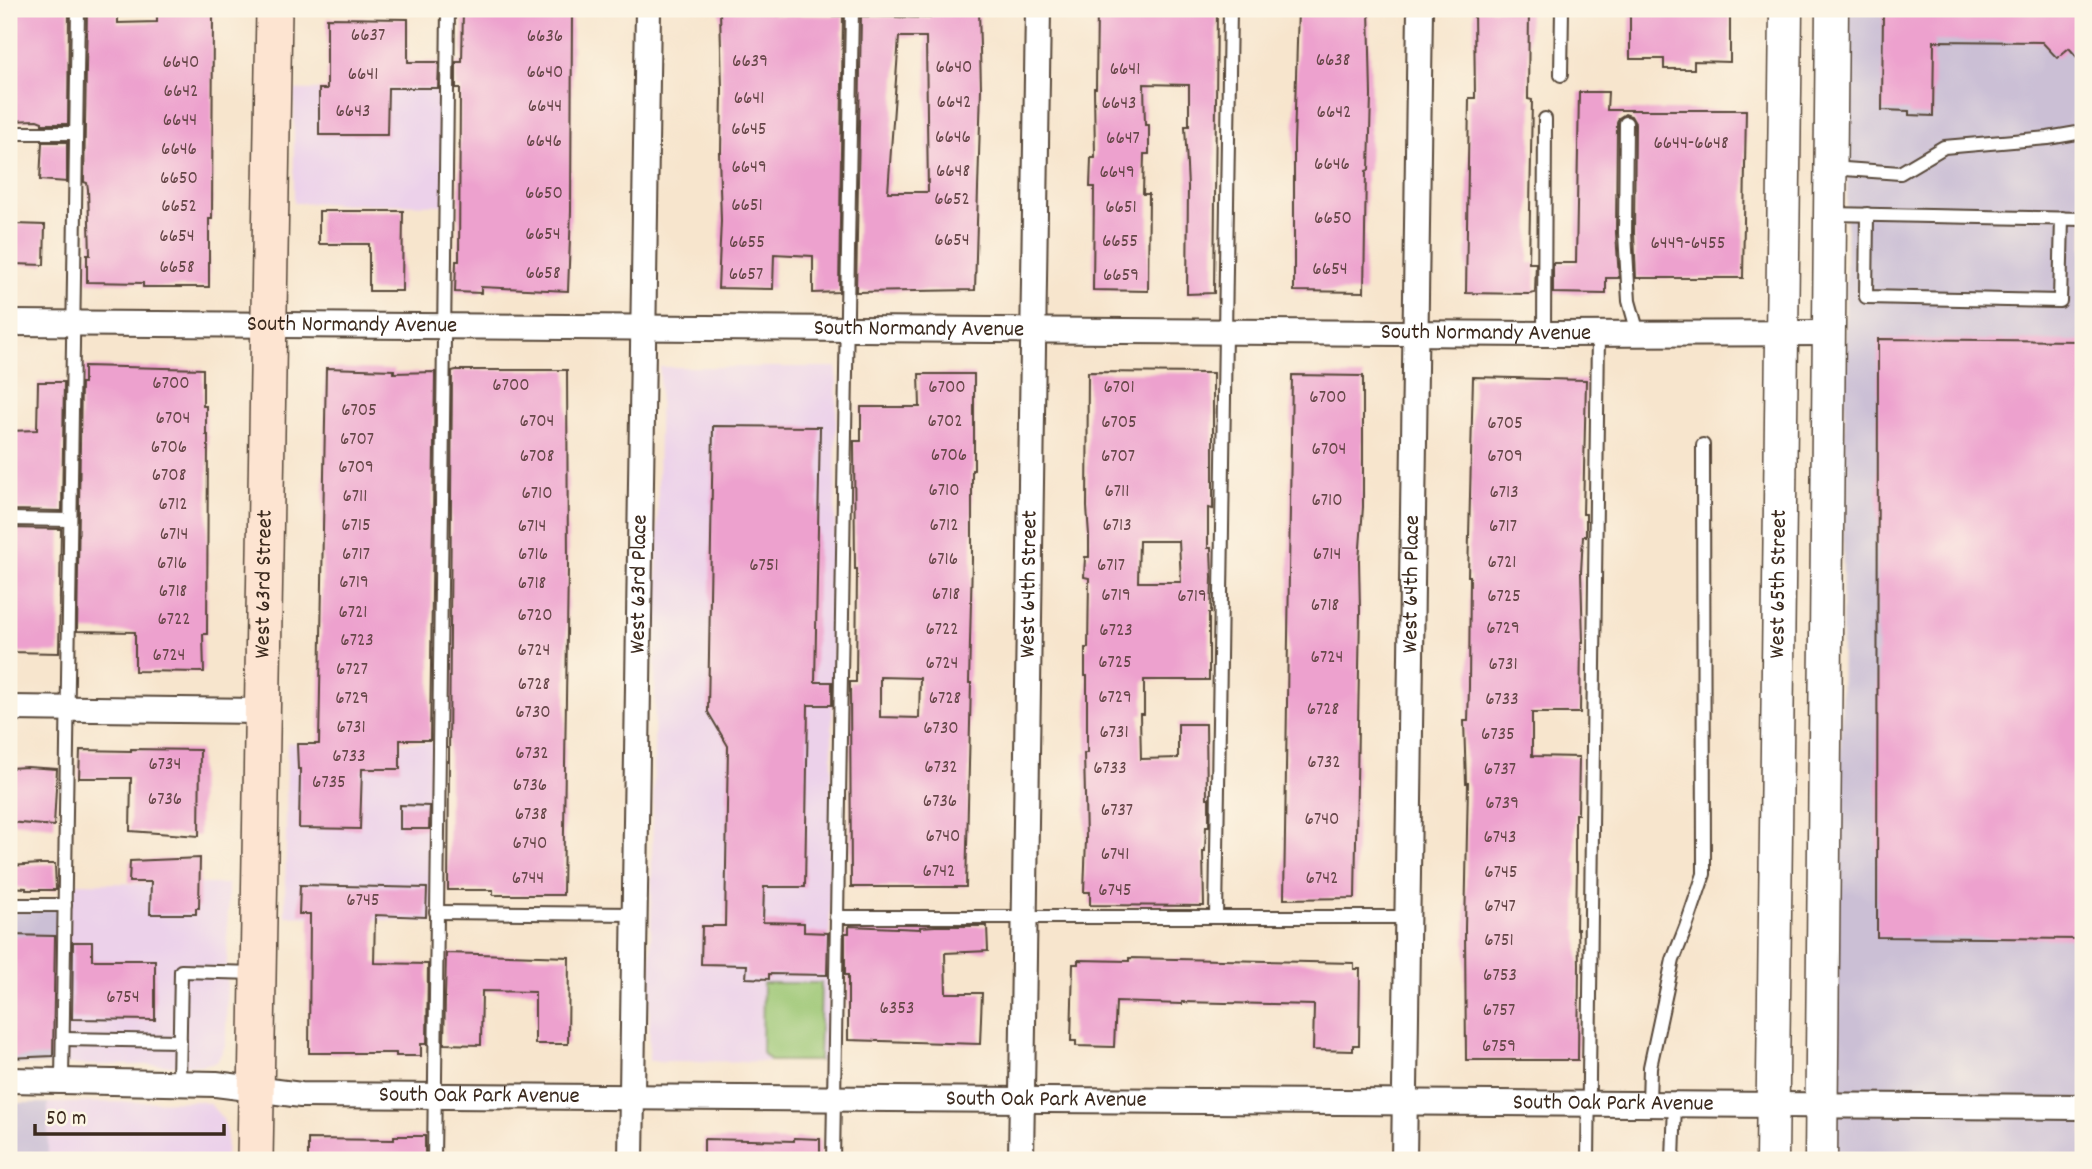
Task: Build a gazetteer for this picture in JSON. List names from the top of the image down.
{
  "streets": {
    "main road": ["West 63rd Street"],
    "street": [
      "South Normandy Avenue",
      "West 64th Place",
      "West 63rd Place",
      "West 64th Street",
      "West 65th Street",
      "South Oak Park Avenue"
    ]
  },
  "crossings": [
    ["South Normandy Avenue", "West 64th Place"],
    ["South Normandy Avenue", "West 63rd Street"],
    ["South Normandy Avenue", "West 63rd Place"],
    ["South Normandy Avenue", "West 64th Street"],
    ["South Normandy Avenue", "West 65th Street"],
    ["West 64th Place", "South Oak Park Avenue"],
    ["West 63rd Street", "South Oak Park Avenue"],
    ["West 63rd Place", "South Oak Park Avenue"],
    ["West 64th Street", "South Oak Park Avenue"],
    ["West 65th Street", "South Oak Park Avenue"]
  ],
  "house_numbers": [
    "6637",
    "6636",
    "6638",
    "6639",
    "6640",
    "6640",
    "6641",
    "6640",
    "6641",
    "6642",
    "6641",
    "6642",
    "6643",
    "6644",
    "6643",
    "6642",
    "6644",
    "6645",
    "6646",
    "6647",
    "6646",
    "6644-6648",
    "6646",
    "6646",
    "6649",
    "6648",
    "6649",
    "6650",
    "6650",
    "6652",
    "6651",
    "6652",
    "6651",
    "6650",
    "6654",
    "6654",
    "6654",
    "6655",
    "6655",
    "6449-6455",
    "6658",
    "6654",
    "6658",
    "6657",
    "6659",
    "6700",
    "6700",
    "6700",
    "6701",
    "6700",
    "6705",
    "6704",
    "6704",
    "6702",
    "6705",
    "6705",
    "6707",
    "6706",
    "6704",
    "6706",
    "6708",
    "6707",
    "6709",
    "6709",
    "6708",
    "6710",
    "6711",
    "6713",
    "6710",
    "6711",
    "6710",
    "6712",
    "6715",
    "6712",
    "6713",
    "6714",
    "6717",
    "6714",
    "6717",
    "6716",
    "6714",
    "6716",
    "6721",
    "6716",
    "6751",
    "6717",
    "6719",
    "6718",
    "6718",
    "6718",
    "6719",
    "6719",
    "6725",
    "6718",
    "6721",
    "6720",
    "6722",
    "6729",
    "6722",
    "6723",
    "6723",
    "6724",
    "6724",
    "6724",
    "6725",
    "6724",
    "6731",
    "6727",
    "6728",
    "6729",
    "6729",
    "6728",
    "6733",
    "6728",
    "6730",
    "6731",
    "6730",
    "6731",
    "6735",
    "6732",
    "6733",
    "6732",
    "6734",
    "6732",
    "6733",
    "6737",
    "6735",
    "6736",
    "6736",
    "6736",
    "6739",
    "6737",
    "6738",
    "6740",
    "6740",
    "6743",
    "6740",
    "6741",
    "6742",
    "6745",
    "6744",
    "6742",
    "6745",
    "6745",
    "6747",
    "6751",
    "6753",
    "6754",
    "6353",
    "6757",
    "6759"
  ],
  "scale_bar": "50 m"
}
